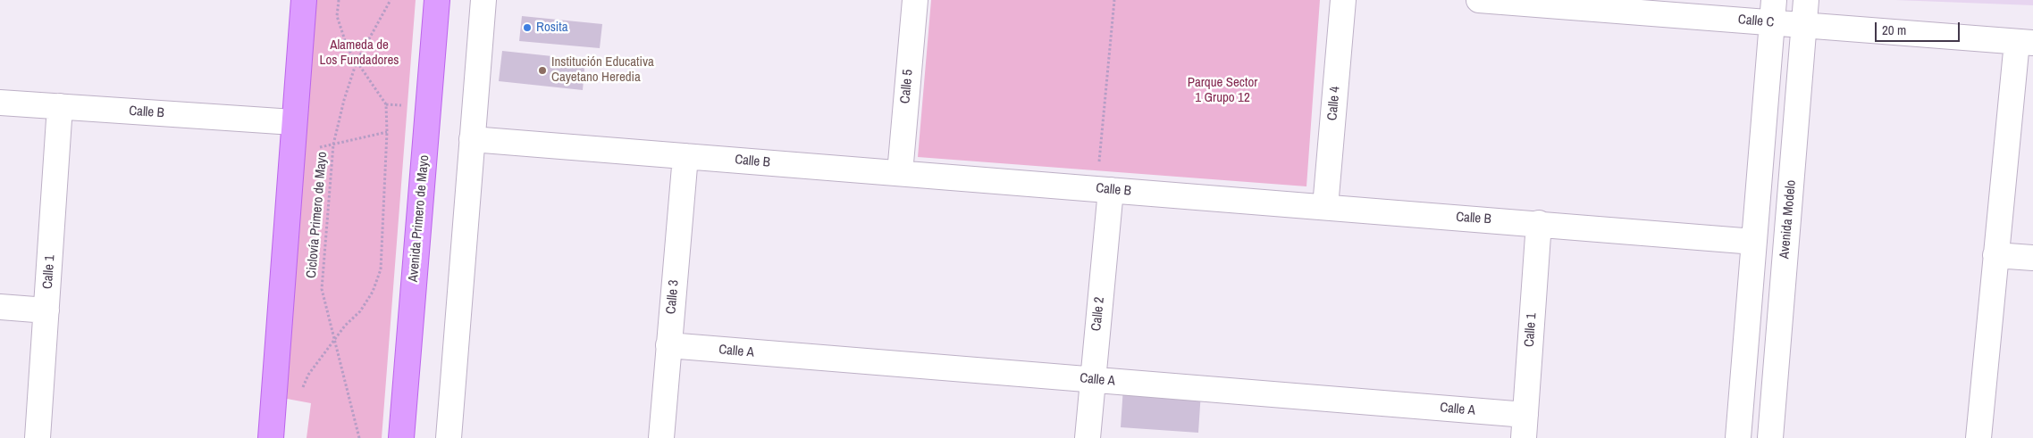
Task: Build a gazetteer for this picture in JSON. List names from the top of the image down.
{
  "streets": {
    "main road": ["Avenida Primero de Mayo"],
    "street": [
      "Calle C",
      "Calle 5",
      "Calle 4",
      "Calle B",
      "Avenida Modelo",
      "Calle 1",
      "Calle 3",
      "Calle 2",
      "Calle A"
    ],
    "path": ["Ciclovía Primero de Mayo"]
  },
  "crossings": [
    ["Calle C", "Avenida Modelo"],
    ["Calle 5", "Calle B"],
    ["Calle 4", "Calle B"],
    ["Calle B", "Calle 1"],
    ["Calle B", "Calle 3"],
    ["Calle B", "Calle 2"],
    ["Calle 1", "Calle A"],
    ["Calle 3", "Calle A"],
    ["Calle 2", "Calle A"]
  ],
  "parks": ["Alameda de Los Fundadores", "Parque Sector 1 Grupo 12"],
  "places": ["Rosita", "Institución Educativa Cayetano Heredia"],
  "scale_bar": "20 m"
}
